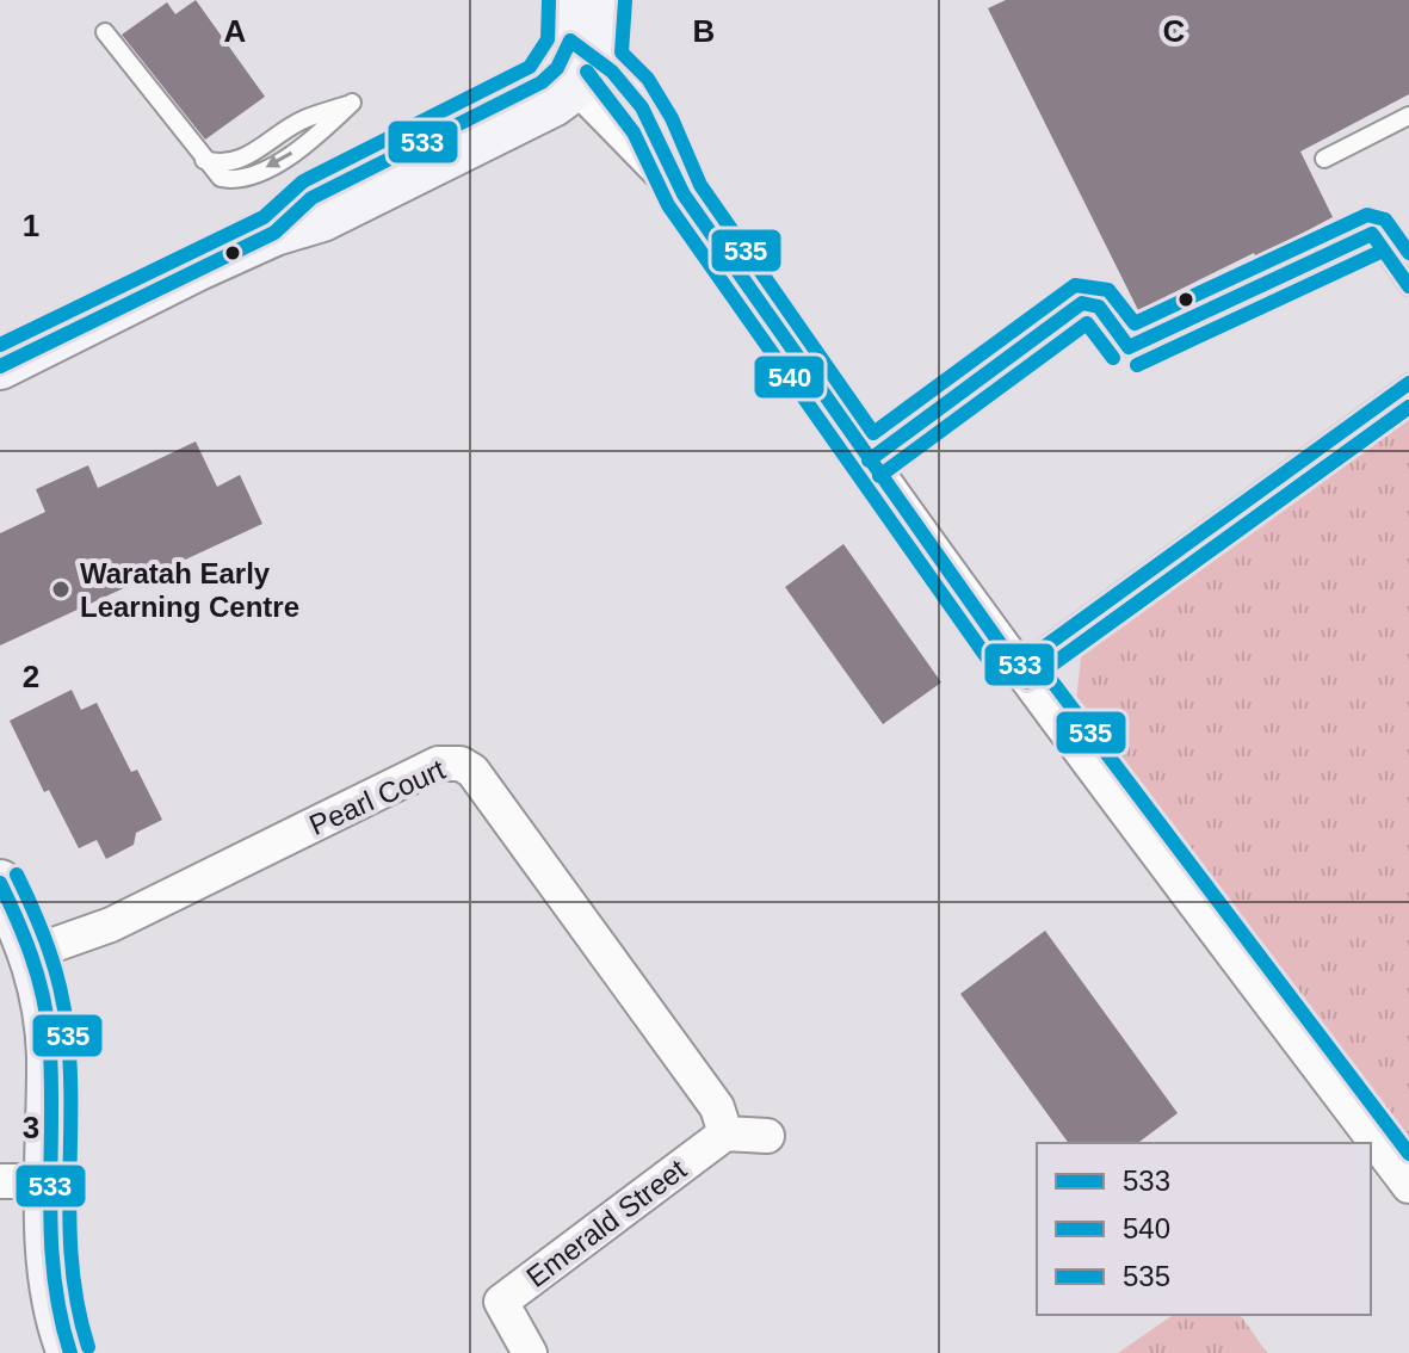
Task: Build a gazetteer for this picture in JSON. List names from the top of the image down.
{
  "streets": {
    "street": ["Pearl Court", "Emerald Street"]
  },
  "crossings": [
    ["Pearl Court", "Emerald Street"]
  ],
  "places": ["Waratah Early Learning Centre"],
  "lines": ["transit line 535", "transit line 533", "transit line 540"],
  "legend": ["533", "540", "535"],
  "grid": {
    "columns": ["A", "B", "C"],
    "rows": ["1", "2", "3"]
  }
}
